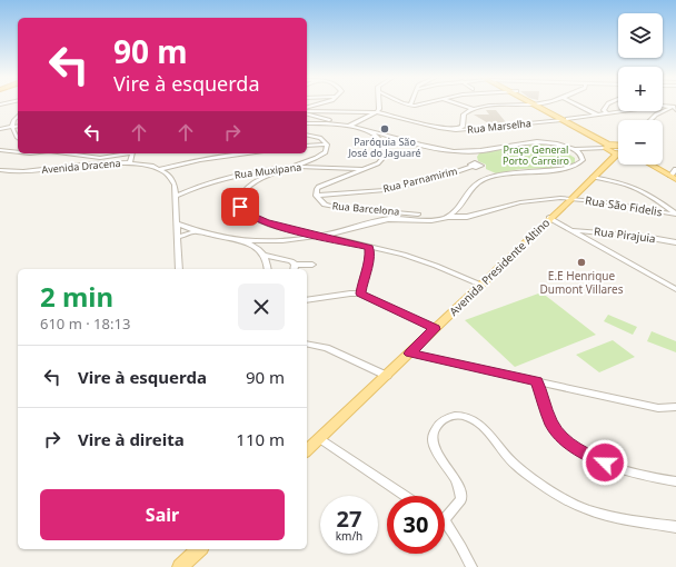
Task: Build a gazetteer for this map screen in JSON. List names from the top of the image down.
{
  "streets": {
    "main road": ["Avenida Presidente Altino"],
    "street": [
      "Rua Marselha",
      "Avenida Dracena",
      "Rua Muxipana",
      "Rua Parnamirim",
      "Rua São Fidelis",
      "Rua Barcelona",
      "Rua Pirajuia"
    ]
  },
  "crossings": [
    ["Rua Parnamirim", "Rua Barcelona"],
    ["Rua São Fidelis", "Rua Barcelona"],
    ["Rua São Fidelis", "Avenida Presidente Altino"],
    ["Rua Barcelona", "Avenida Presidente Altino"]
  ],
  "parks": ["Praça General Porto Carreiro"],
  "places": ["Paróquia São José do Jaguaré", "E.E Henrique Dumont Villares"],
  "page": {
    "map_buttons": ["+", "−"],
    "turn": ["90 m", "Vire à esquerda"],
    "heading": ["2 min", "610 m · 18:13"],
    "list": [
      {
        "name": "Vire à esquerda",
        "value": "90 m"
      },
      {
        "name": "Vire à direita",
        "value": "110 m"
      }
    ],
    "buttons": "Sair",
    "speed": "27 km/h",
    "limit": "30"
  }
}
